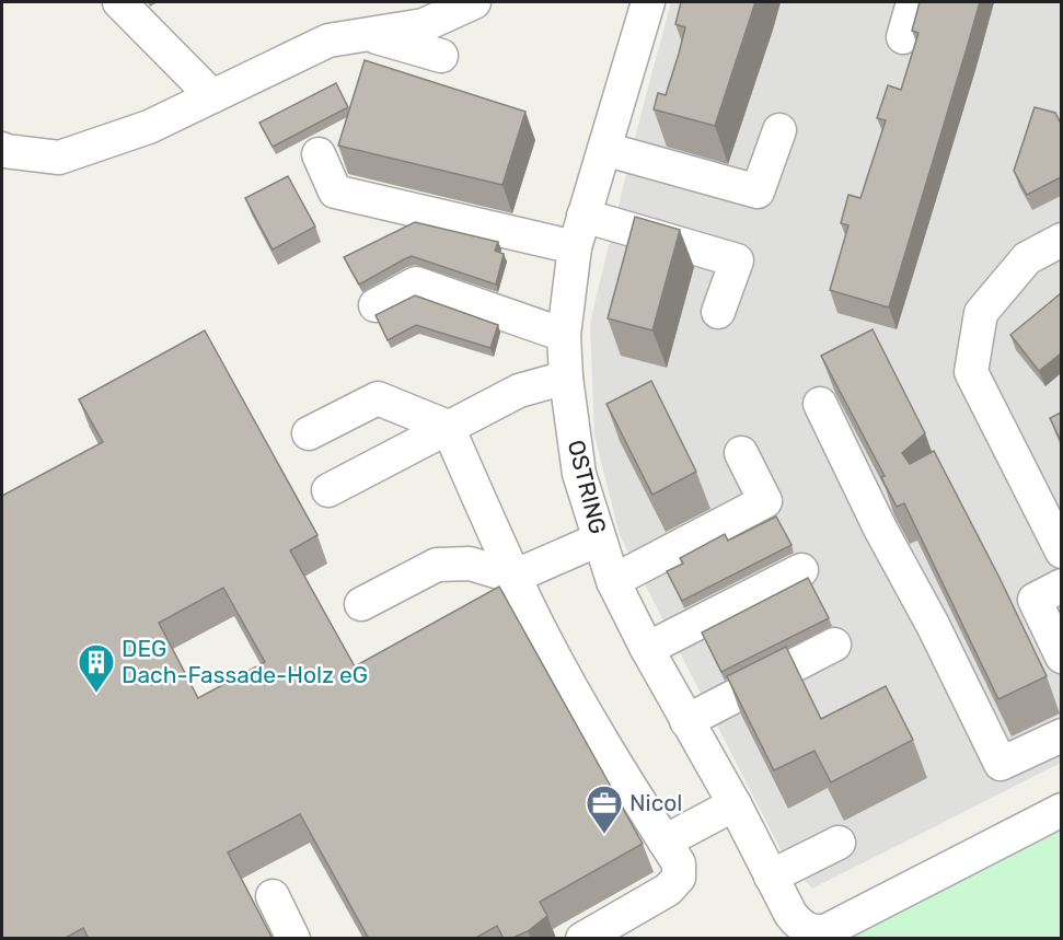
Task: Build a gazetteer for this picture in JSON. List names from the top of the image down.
{
  "streets": {
    "street": ["OSTRING"]
  },
  "places": {
    "building": ["DEG Dach-Fassade-Holz eG"],
    "office": ["Nicol"]
  }
}
